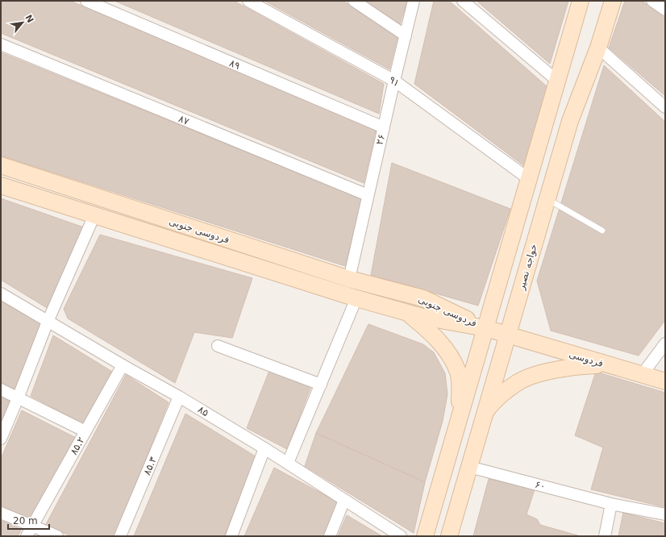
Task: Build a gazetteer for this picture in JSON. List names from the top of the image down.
{
  "streets": {
    "main road": ["فردوسی جنوبی", "خواجه نصیر", "فردوسی"],
    "street": [
      "۸۹",
      "۹۱",
      "۸۷",
      "۲۶",
      "۸۵",
      "۸۵.۲",
      "۸۵.۳",
      "۶۰"
    ]
  },
  "crossings": [
    ["۸۹", "۲۶"],
    ["۹۱", "۲۶"],
    ["۸۷", "۲۶"],
    ["۲۶", "فردوسی جنوبی"],
    ["فردوسی جنوبی", "فردوسی"],
    ["خواجه نصیر", "فردوسی"],
    ["خواجه نصیر", "۶۰"],
    ["۸۵", "۸۵.۲"],
    ["۸۵", "۸۵.۳"]
  ],
  "scale_bar": "20 m",
  "north": "top right"
}
